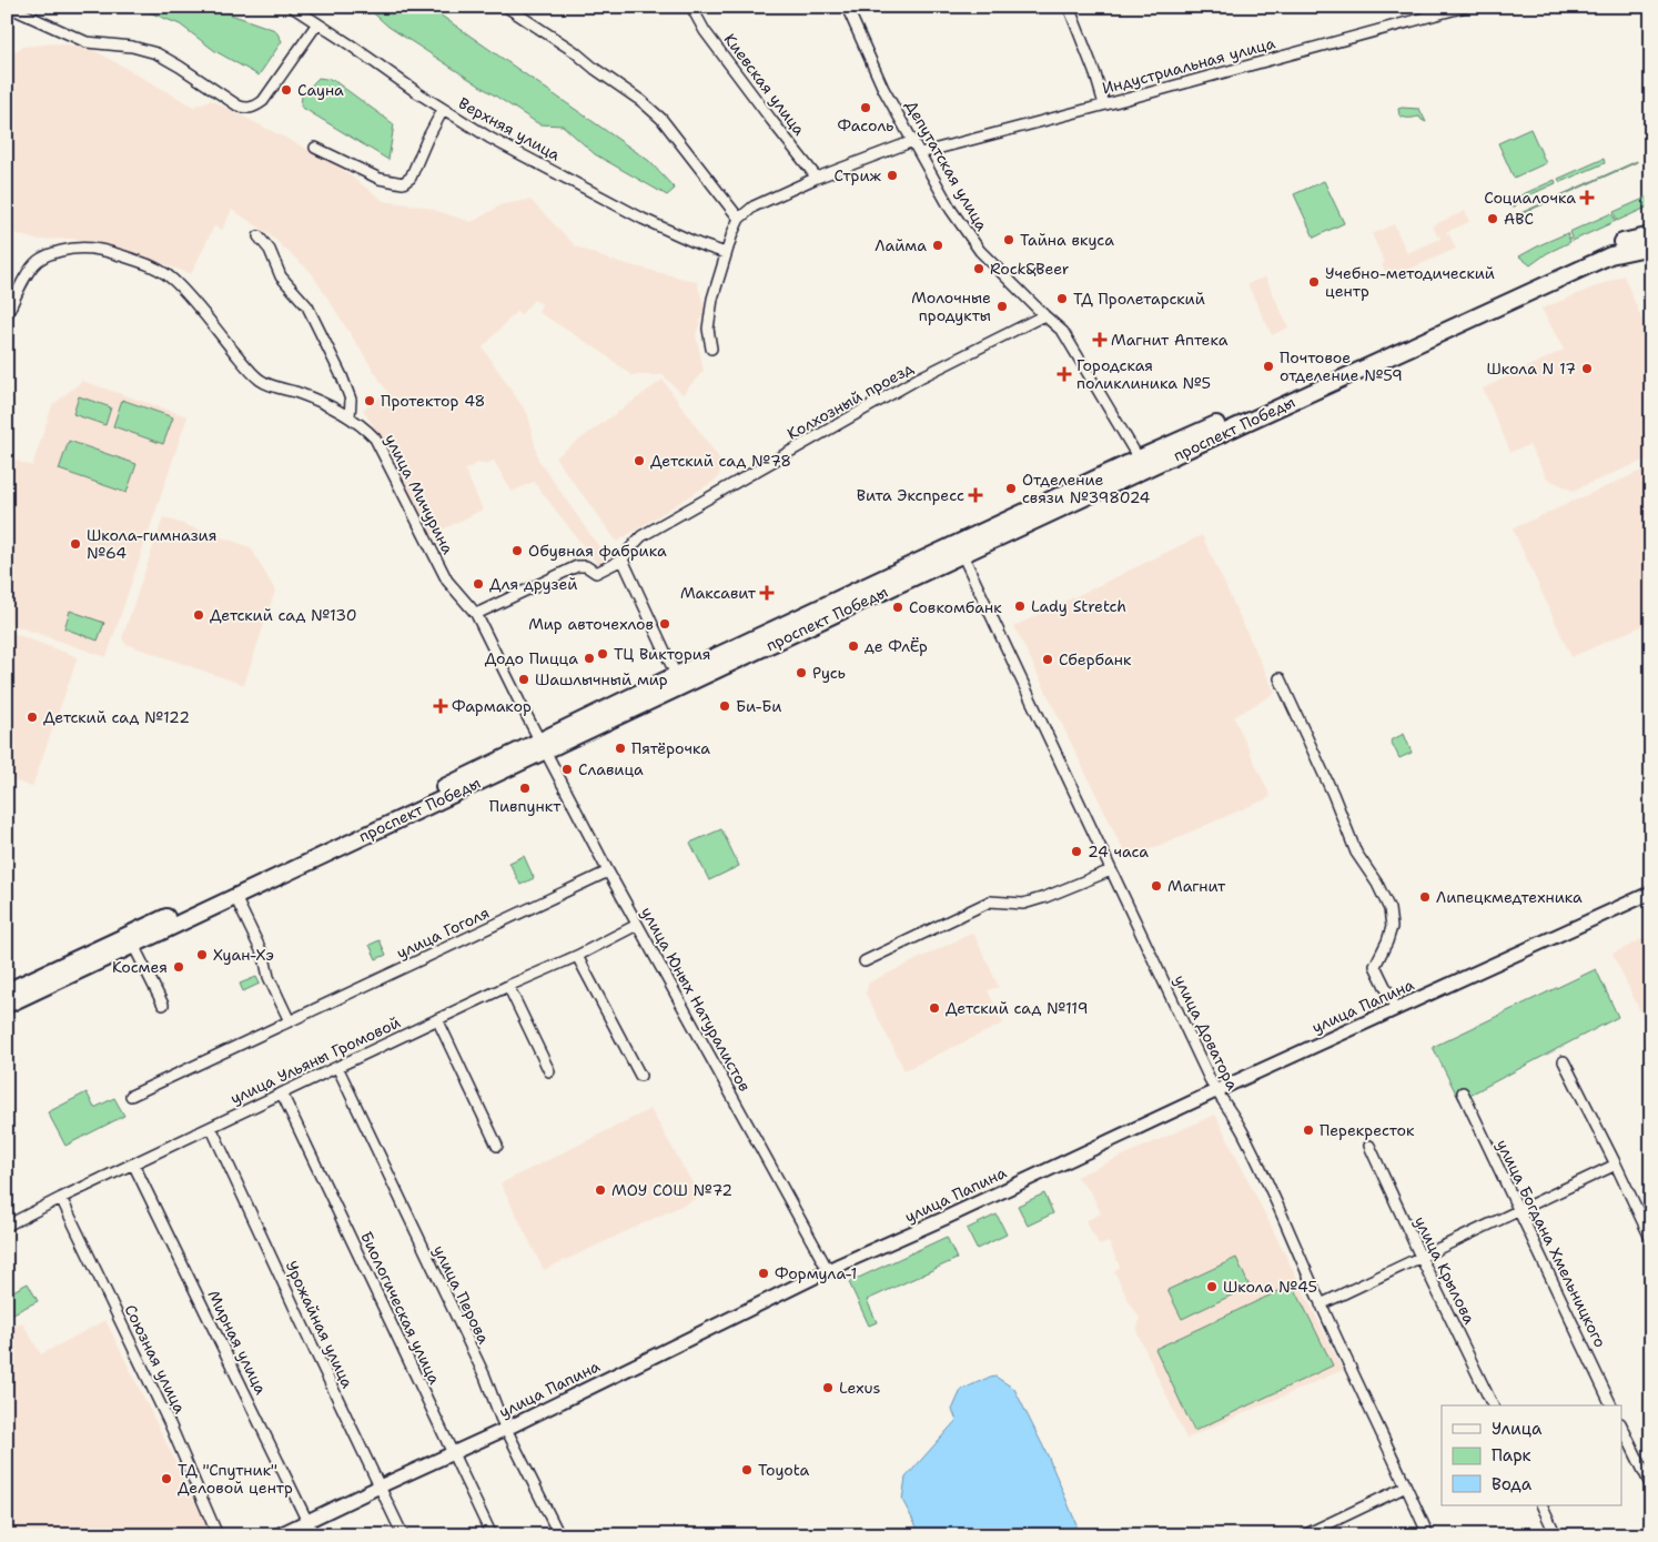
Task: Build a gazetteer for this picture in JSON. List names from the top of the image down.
{
  "streets": {
    "main road": ["проспект Победы"],
    "street": [
      "Индустриальная улица",
      "Киевская улица",
      "Верхняя улица",
      "Депутатская улица",
      "Колхозный проезд",
      "улица Мичурина",
      "улица Гоголя",
      "улица Юных Натуралистов",
      "улица Папина",
      "улица Доватора",
      "улица Ульяны Громовой",
      "улица Богдана Хмельницкого",
      "улица Крылова",
      "улица Перова",
      "Биологическая улица",
      "Урожайная улица",
      "Мирная улица",
      "Союзная улица"
    ]
  },
  "crossings": [
    ["Индустриальная улица", "Депутатская улица"],
    ["Депутатская улица", "Колхозный проезд"],
    ["Депутатская улица", "проспект Победы"],
    ["Колхозный проезд", "улица Мичурина"],
    ["проспект Победы", "улица Мичурина"],
    ["проспект Победы", "улица Юных Натуралистов"],
    ["проспект Победы", "улица Доватора"],
    ["улица Мичурина", "улица Юных Натуралистов"],
    ["улица Гоголя", "улица Юных Натуралистов"],
    ["улица Юных Натуралистов", "улица Папина"],
    ["улица Юных Натуралистов", "улица Ульяны Громовой"],
    ["улица Папина", "улица Доватора"],
    ["улица Папина", "улица Перова"],
    ["улица Папина", "Биологическая улица"],
    ["улица Папина", "Урожайная улица"],
    ["улица Папина", "Мирная улица"],
    ["улица Ульяны Громовой", "улица Перова"],
    ["улица Ульяны Громовой", "Биологическая улица"],
    ["улица Ульяны Громовой", "Урожайная улица"],
    ["улица Ульяны Громовой", "Мирная улица"],
    ["улица Ульяны Громовой", "Союзная улица"]
  ],
  "places": {
    "other": [
      "Сауна",
      "Фасоль",
      "Стриж",
      "АВС",
      "Тайна вкуса",
      "Лайма",
      "Rock&Beer",
      "Учебно-методический центр",
      "ТД Пролетарский",
      "Молочные продукты",
      "Почтовое отделение №59",
      "Школа N 17",
      "Протектор 48",
      "Детский сад №78",
      "Отделение связи №398024",
      "Школа-гимназия №64",
      "Обувная фабрика",
      "Для друзей",
      "Lady Stretch",
      "Совкомбанк",
      "Детский сад №130",
      "Мир авточехлов",
      "де ФлЁр",
      "ТЦ Виктория",
      "Додо Пицца",
      "Сбербанк",
      "Русь",
      "Шашлычный мир",
      "Би-Би",
      "Детский сад №122",
      "Пятёрочка",
      "Славица",
      "Пивпункт",
      "24 часа",
      "Магнит",
      "Липецкмедтехника",
      "Хуан-Хэ",
      "Космея",
      "Детский сад №119",
      "Перекресток",
      "МОУ СОШ №72",
      "Формула-1",
      "Школа №45",
      "Lexus",
      "Toyota",
      "ТД \"Спутник\" Деловой центр"
    ],
    "health": [
      "Социалочка",
      "Магнит Аптека",
      "Городская поликлиника №5",
      "Вита Экспресс",
      "Максавит",
      "Фармакор"
    ]
  },
  "legend": ["Улица", "Парк", "Вода"]
}
